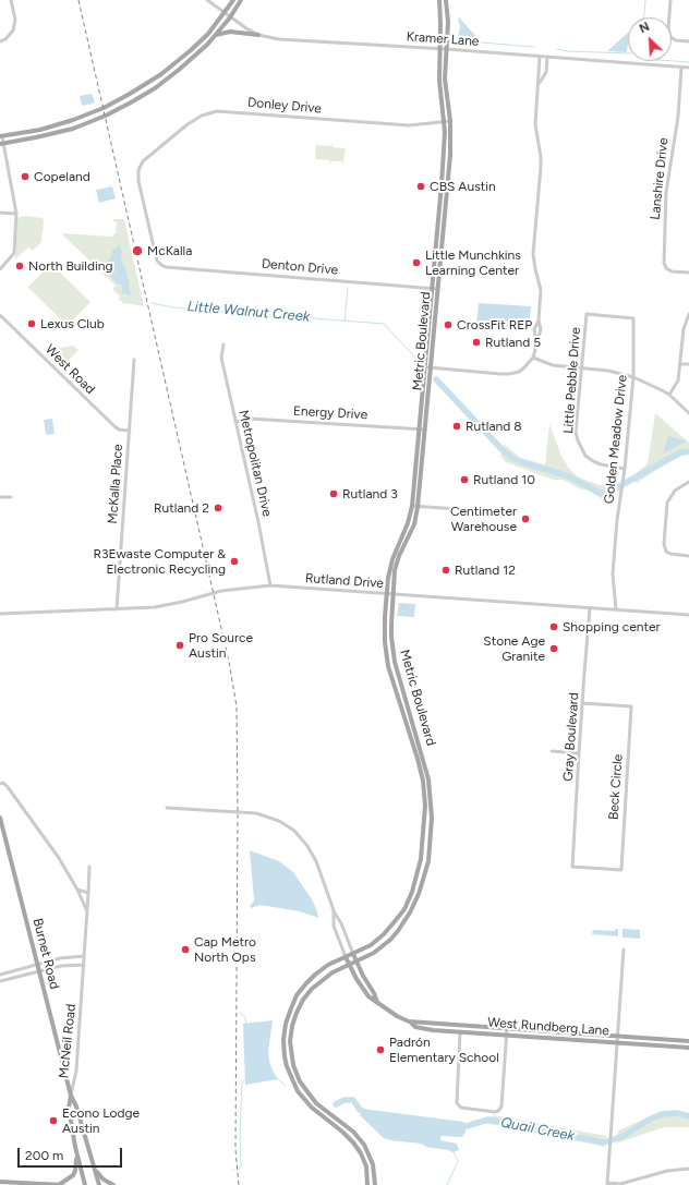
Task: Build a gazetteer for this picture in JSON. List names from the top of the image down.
{
  "streets": {
    "main road": ["Metric Boulevard", "Burnet Road", "West Rundberg Lane"],
    "street": [
      "Kramer Lane",
      "Donley Drive",
      "Lanshire Drive",
      "Denton Drive",
      "West Road",
      "Little Pebble Drive",
      "Energy Drive",
      "Golden Meadow Drive",
      "Metropolitan Drive",
      "McKalla Place",
      "Rutland Drive",
      "Gray Boulevard",
      "Beck Circle",
      "McNeil Road"
    ]
  },
  "crossings": [
    ["Kramer Lane", "Lanshire Drive"],
    ["Kramer Lane", "Metric Boulevard"],
    ["Donley Drive", "Denton Drive"],
    ["Donley Drive", "Metric Boulevard"],
    ["Denton Drive", "Metric Boulevard"],
    ["Metric Boulevard", "Energy Drive"],
    ["Metric Boulevard", "Rutland Drive"],
    ["Metric Boulevard", "West Rundberg Lane"],
    ["West Road", "McKalla Place"],
    ["Little Pebble Drive", "Golden Meadow Drive"],
    ["Energy Drive", "Metropolitan Drive"],
    ["Golden Meadow Drive", "Rutland Drive"],
    ["Metropolitan Drive", "Rutland Drive"],
    ["McKalla Place", "Rutland Drive"],
    ["Rutland Drive", "Gray Boulevard"],
    ["Gray Boulevard", "Beck Circle"],
    ["Burnet Road", "McNeil Road"]
  ],
  "water": ["Little Walnut Creek", "Quail Creek"],
  "places": [
    "Copeland",
    "CBS Austin",
    "McKalla",
    "Little Munchkins Learning Center",
    "North Building",
    "Lexus Club",
    "CrossFit REP",
    "Rutland 5",
    "Rutland 8",
    "Rutland 10",
    "Rutland 3",
    "Rutland 2",
    "Centimeter Warehouse",
    "R3Ewaste Computer & Electronic Recycling",
    "Rutland 12",
    "Shopping center",
    "Pro Source Austin",
    "Stone Age Granite",
    "Cap Metro North Ops",
    "Padrón Elementary School",
    "Econo Lodge Austin"
  ],
  "scale_bar": "200 m",
  "north": "top left"
}
